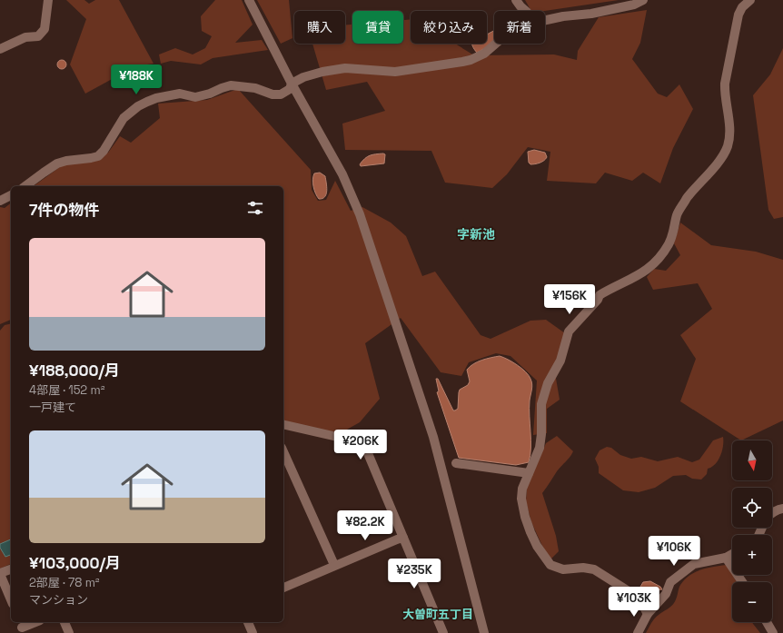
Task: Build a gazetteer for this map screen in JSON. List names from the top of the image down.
{
  "districts": ["字新池", "大曽町五丁目"],
  "north": "bottom",
  "page": {
    "chip": [
      "購入",
      "賃貸",
      "絞り込み",
      "新着"
    ],
    "price": [
      "¥188K",
      "¥156K",
      "¥206K",
      "¥82.2K",
      "¥106K",
      "¥235K",
      "¥103K"
    ],
    "heading": "7件の物件",
    "list": [
      {
        "name": "¥188,000/月",
        "note": "4部屋 · 152 m² · 一戸建て"
      },
      {
        "name": "¥103,000/月",
        "note": "2部屋 · 78 m² · マンション"
      }
    ],
    "map_buttons": ["+", "−"]
  }
}
